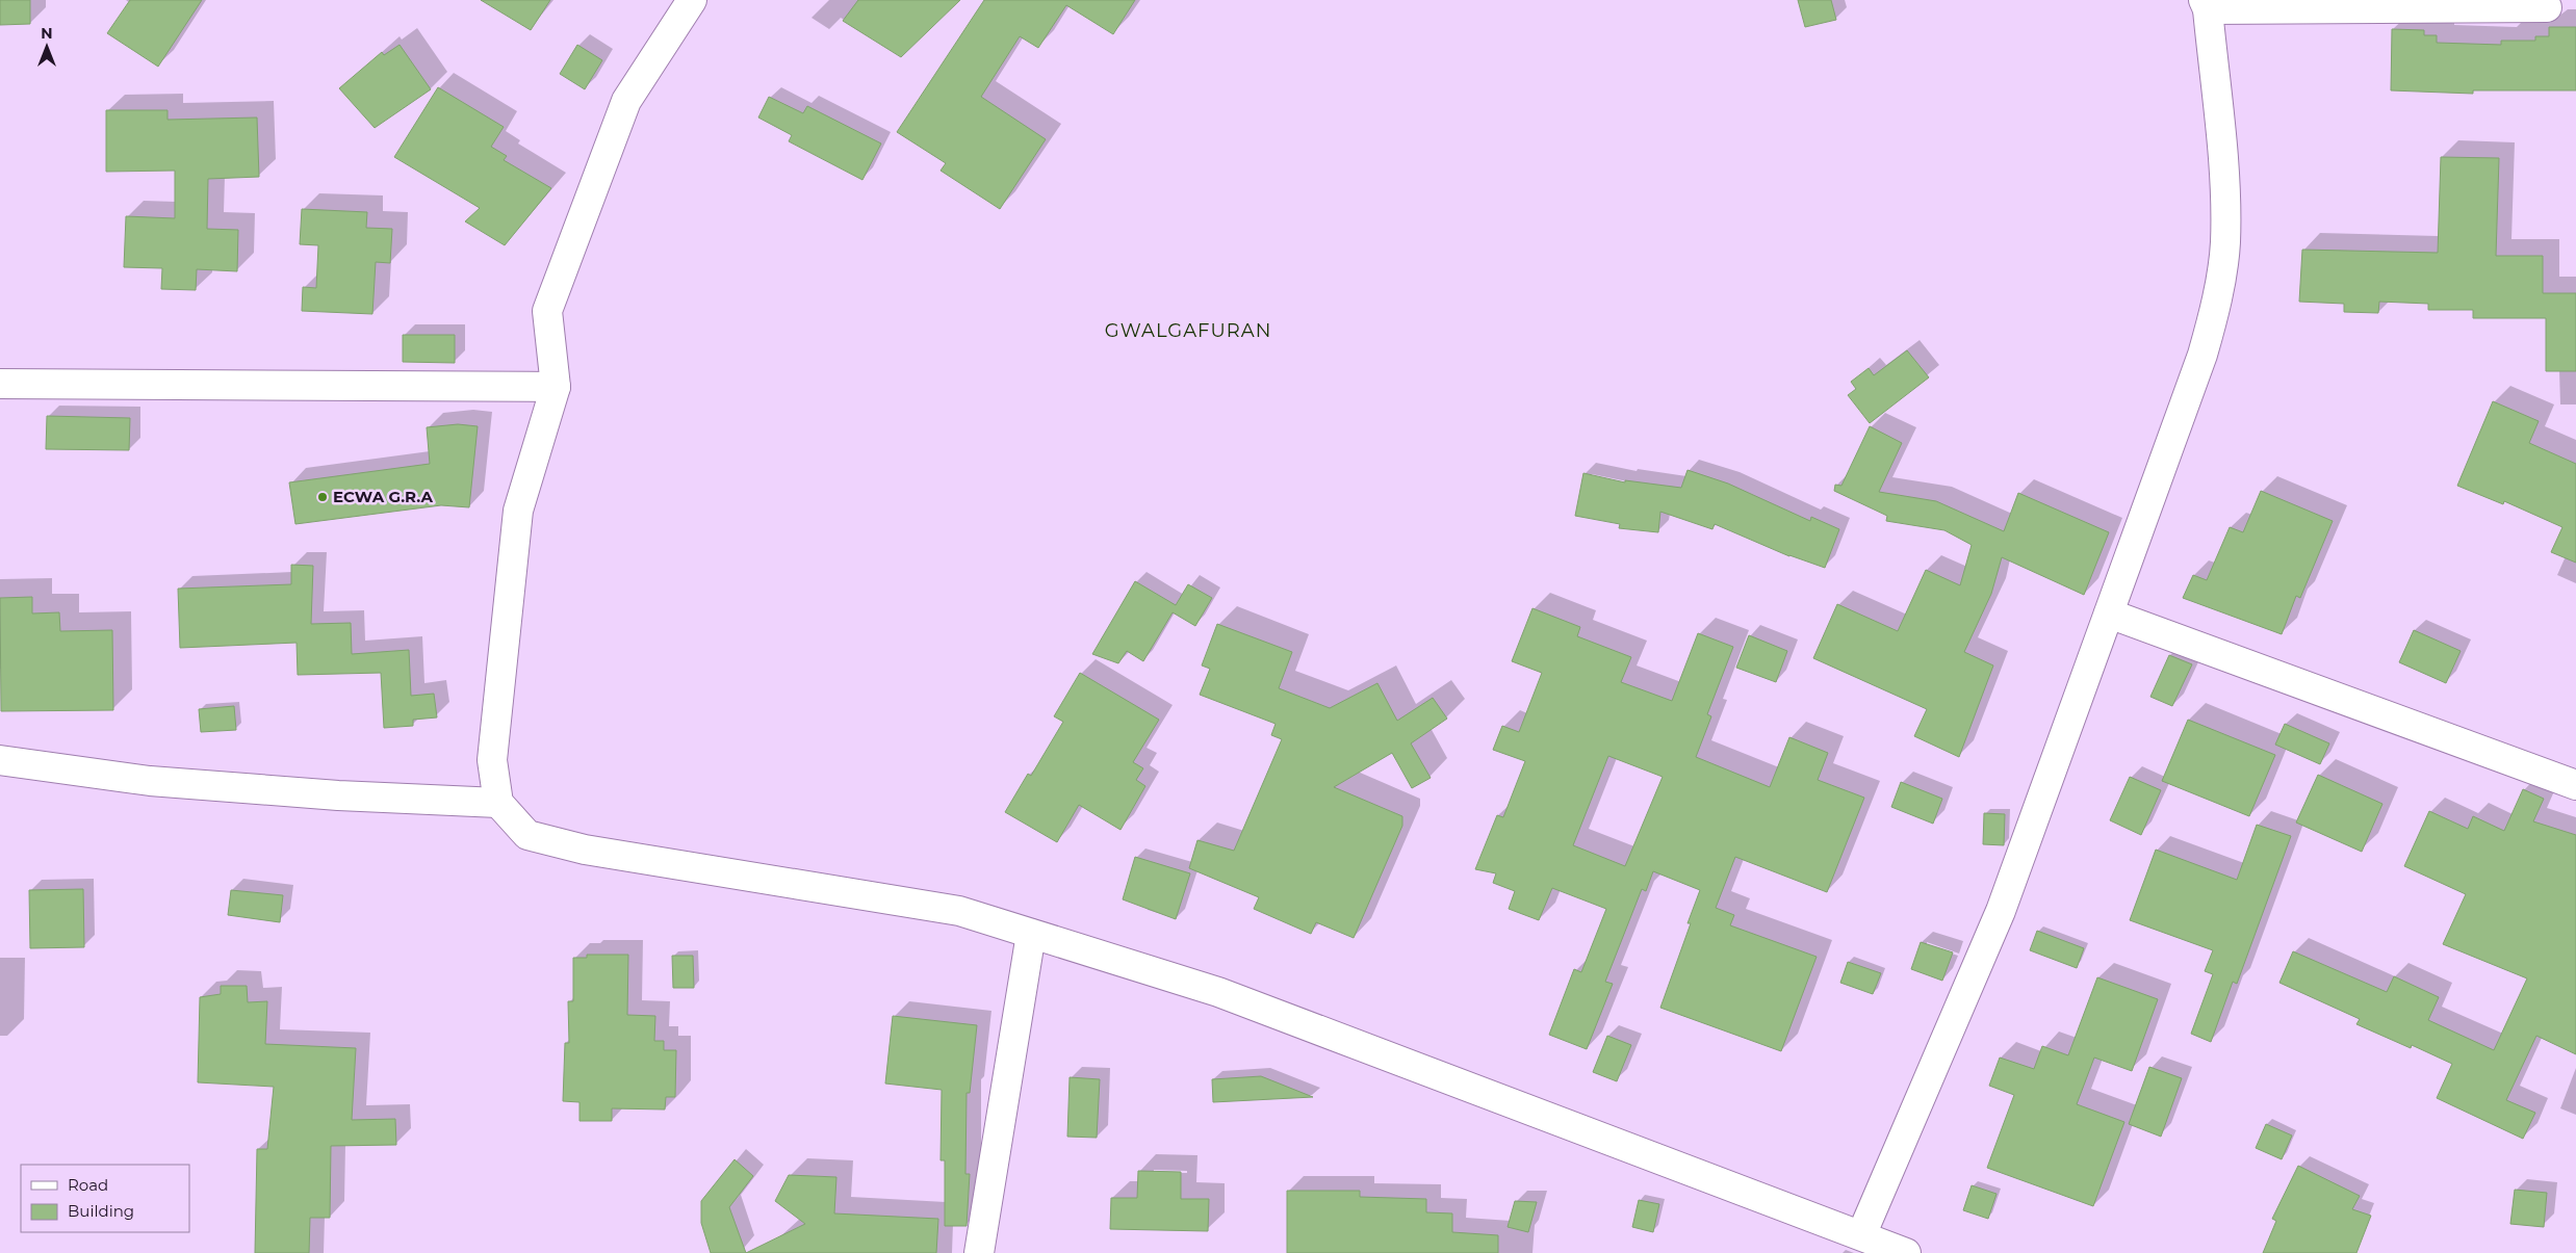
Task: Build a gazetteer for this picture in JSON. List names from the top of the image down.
{
  "districts": ["GWALGAFURAN"],
  "places": ["ECWA G.R.A"],
  "legend": ["Road", "Building"],
  "north": "top"
}
